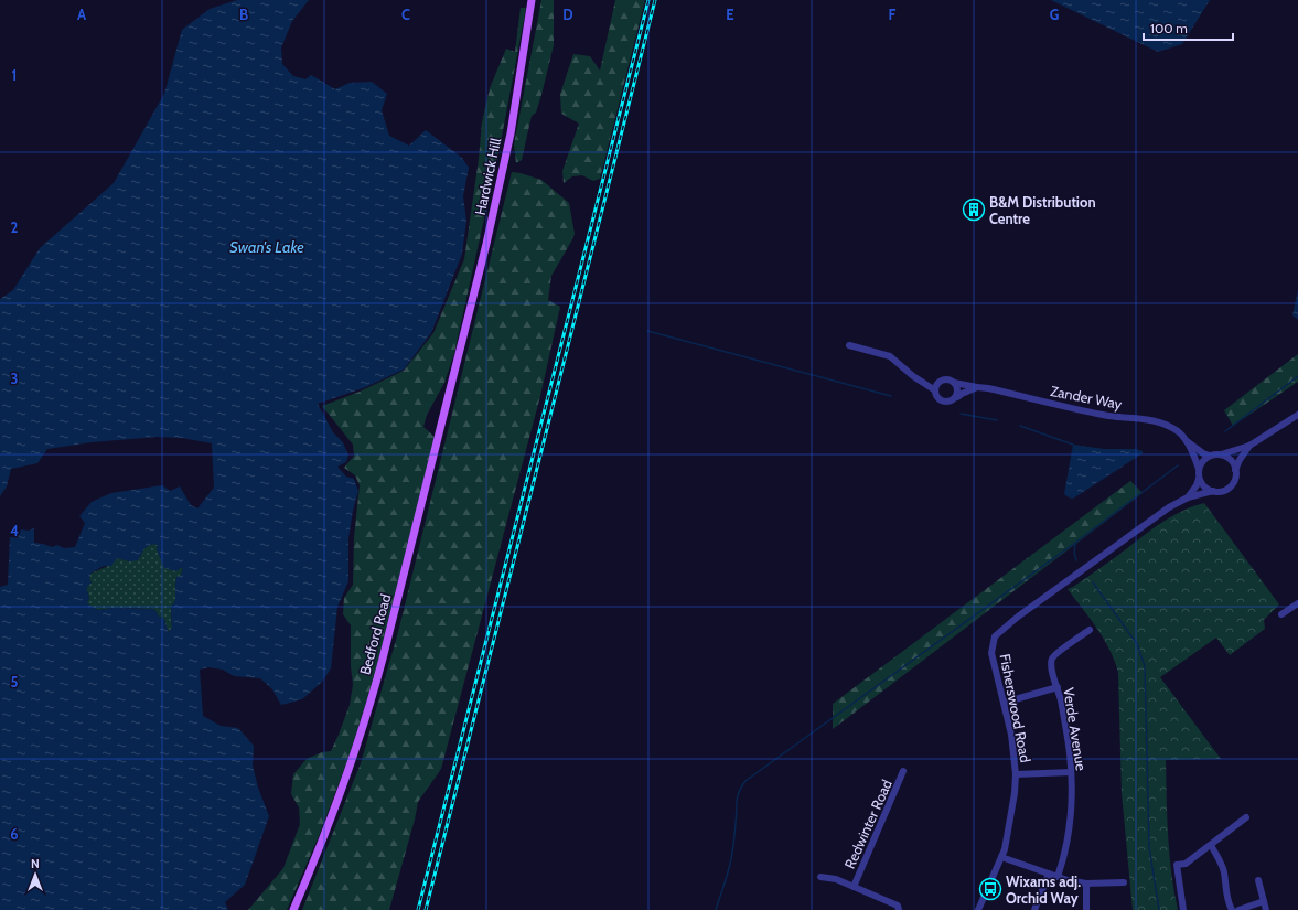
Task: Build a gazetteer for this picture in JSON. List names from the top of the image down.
{
  "streets": {
    "main road": ["Hardwick Hill", "Bedford Road"],
    "street": [
      "Zander Way",
      "Fisherswood Road",
      "Verde Avenue",
      "Redwinter Road"
    ]
  },
  "crossings": [
    ["Hardwick Hill", "Bedford Road"],
    ["Zander Way", "Fisherswood Road"]
  ],
  "water": ["Swan's Lake"],
  "places": {
    "building": ["B&M Distribution Centre"],
    "bus stop": ["Wixams adj. Orchid Way"]
  },
  "scale_bar": "100 m",
  "north": "top",
  "grid": {
    "columns": [
      "A",
      "B",
      "C",
      "D",
      "E",
      "F",
      "G"
    ],
    "rows": [
      "1",
      "2",
      "3",
      "4",
      "5",
      "6"
    ]
  }
}
